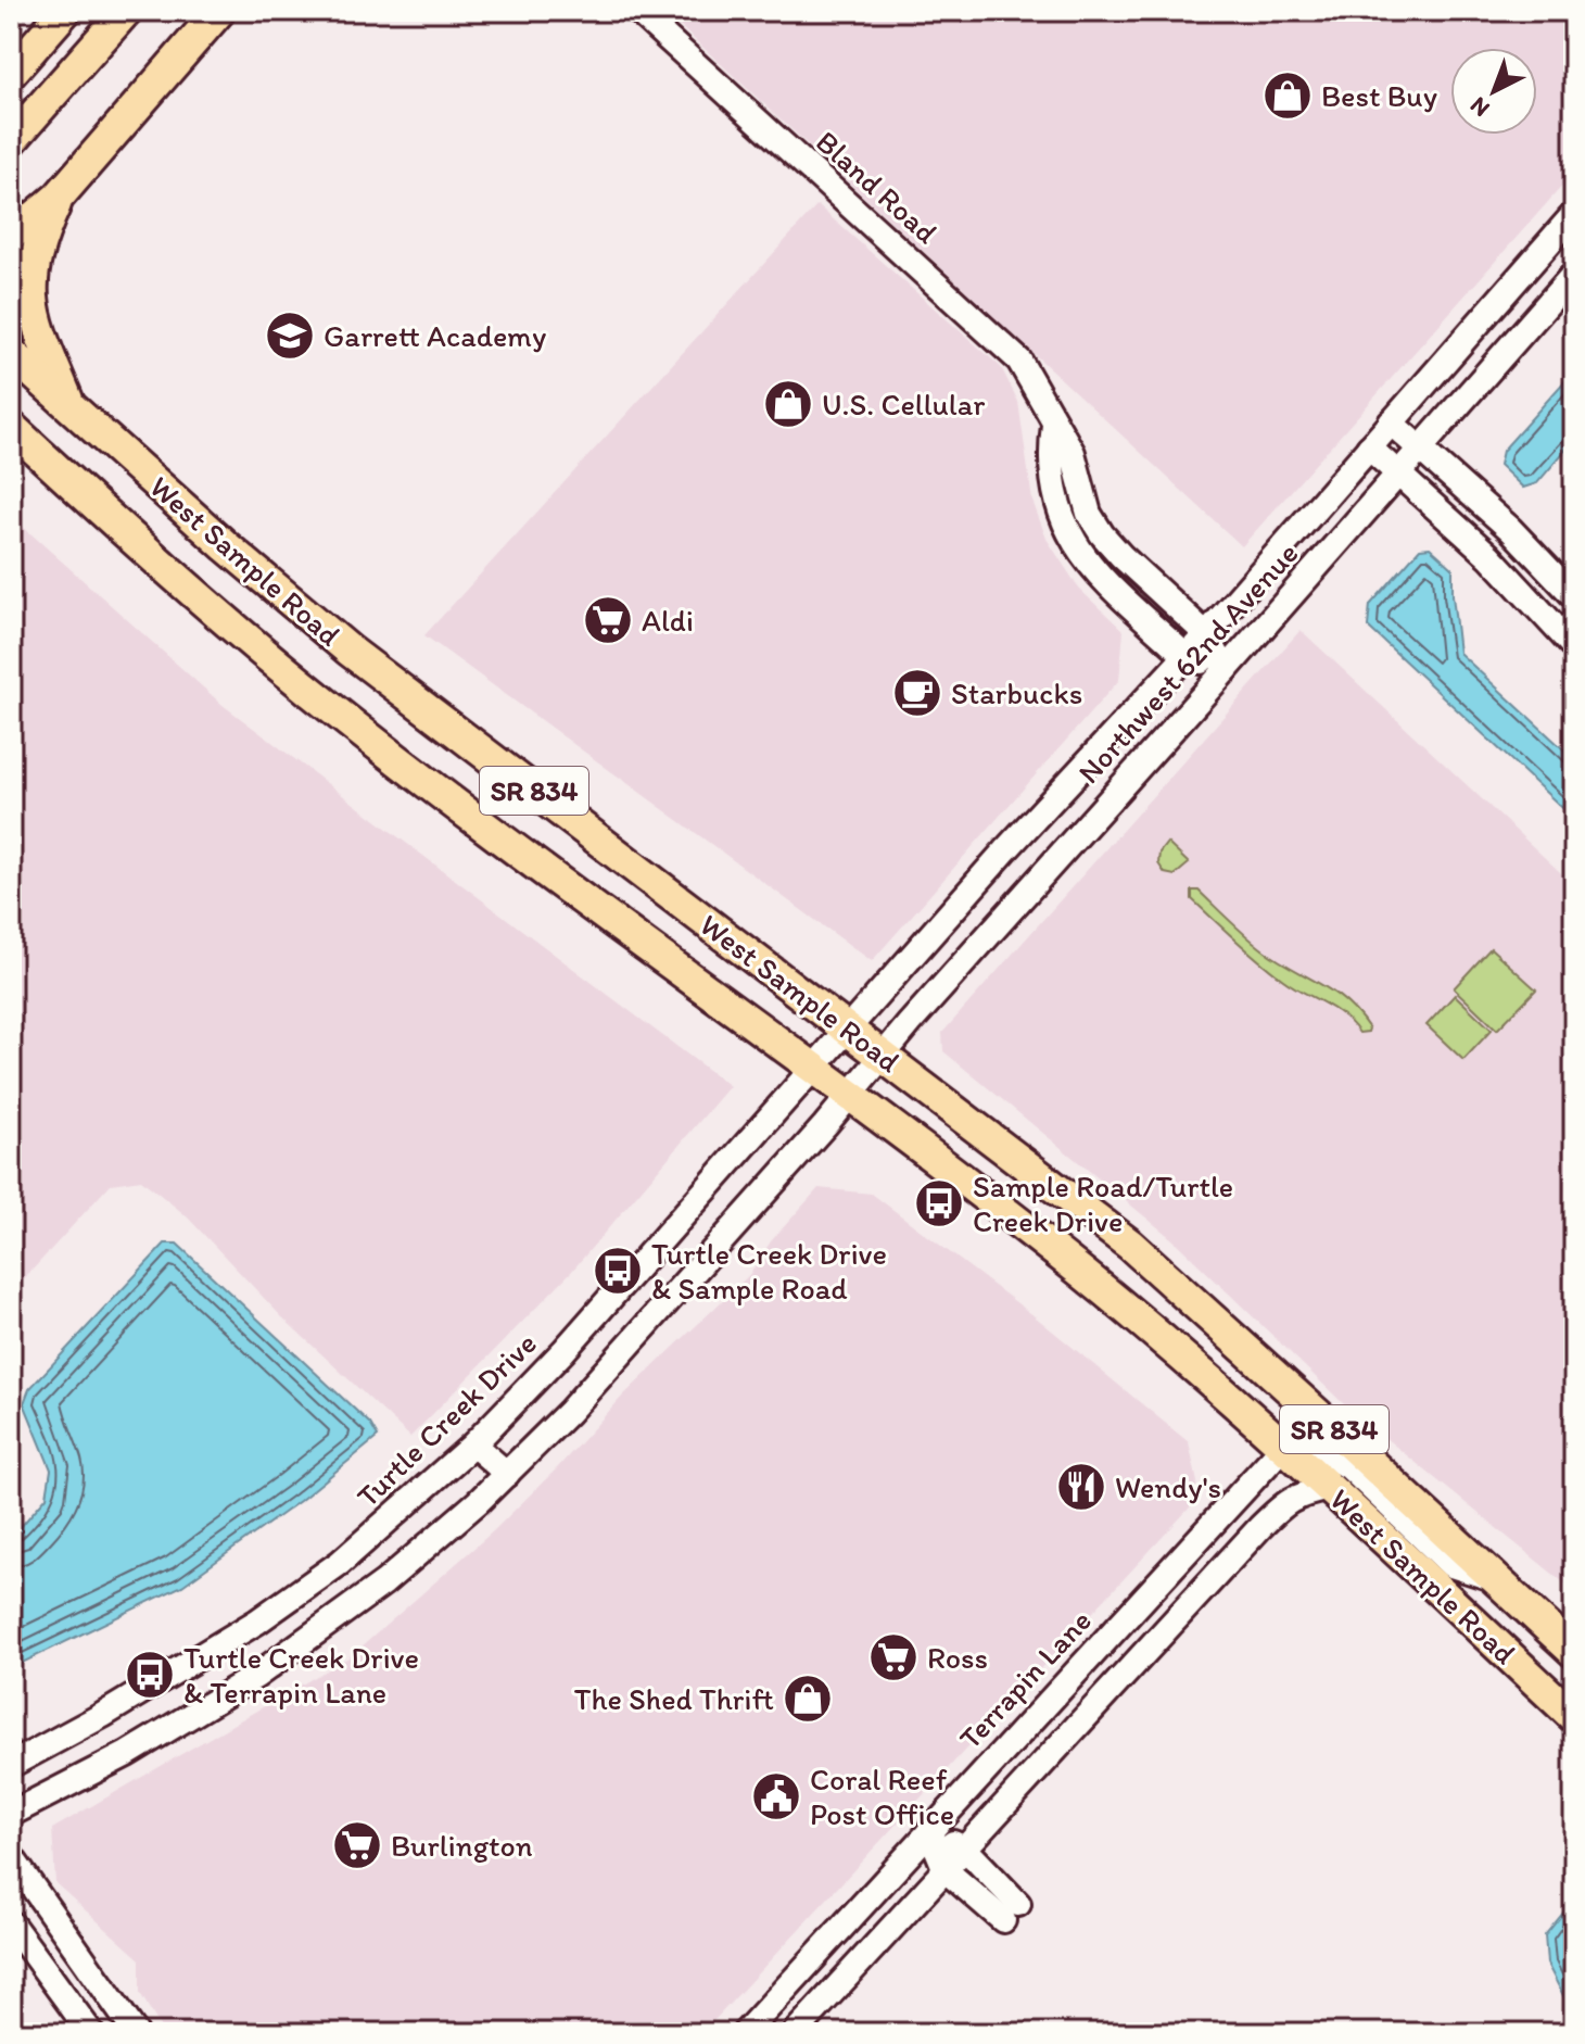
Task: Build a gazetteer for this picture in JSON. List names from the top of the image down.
{
  "streets": {
    "main road": ["West Sample Road", "SR 834"],
    "street": [
      "Bland Road",
      "Northwest 62nd Avenue",
      "Turtle Creek Drive",
      "Terrapin Lane"
    ]
  },
  "crossings": [
    ["Bland Road", "Northwest 62nd Avenue"],
    ["West Sample Road", "Northwest 62nd Avenue"],
    ["West Sample Road", "Turtle Creek Drive"],
    ["West Sample Road", "Terrapin Lane"],
    ["Northwest 62nd Avenue", "Turtle Creek Drive"]
  ],
  "places": {
    "shop": ["Best Buy", "U.S. Cellular", "The Shed Thrift"],
    "school or university": ["Garrett Academy"],
    "supermarket": ["Aldi", "Ross", "Burlington"],
    "cafe": ["Starbucks"],
    "bus stop": ["Sample Road/Turtle Creek Drive", "Turtle Creek Drive & Sample Road", "Turtle Creek Drive & Terrapin Lane"],
    "restaurant": ["Wendy's"],
    "public building": ["Coral Reef Post Office"]
  },
  "north": "bottom left"
}
